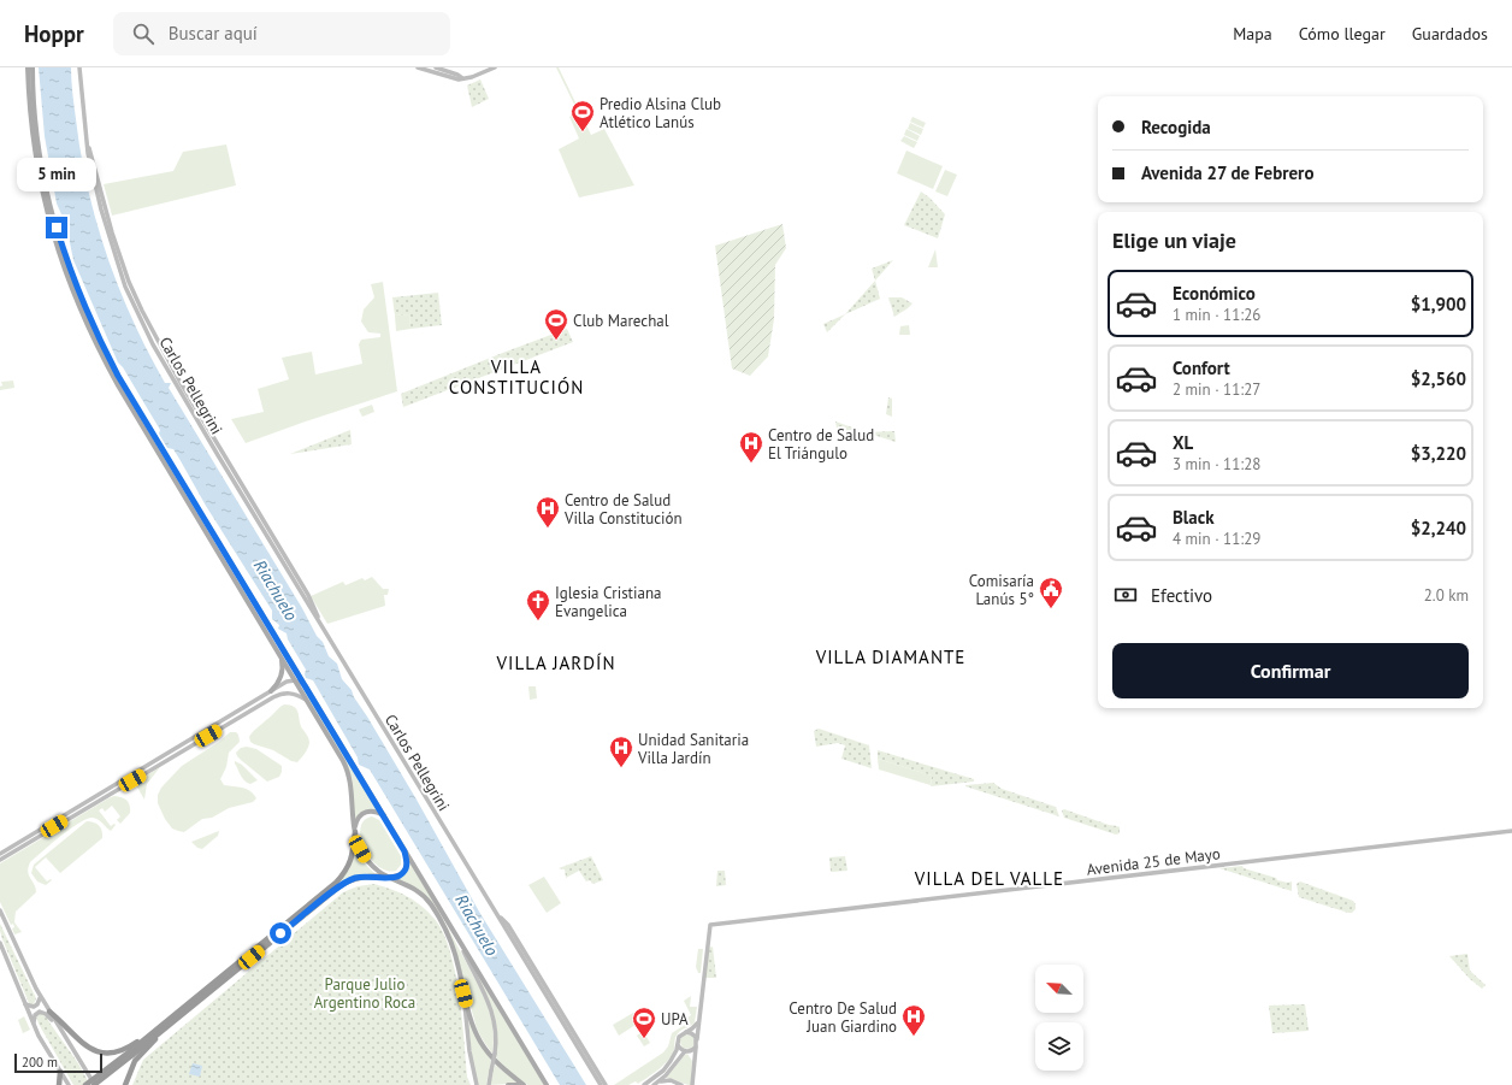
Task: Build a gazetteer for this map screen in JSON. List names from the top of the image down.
{
  "streets": {
    "main road": ["Carlos Pellegrini", "Avenida 25 de Mayo"]
  },
  "districts": [
    "VILLA CONSTITUCIÓN",
    "VILLA DIAMANTE",
    "VILLA JARDÍN",
    "VILLA DEL VALLE"
  ],
  "water": ["Riachuelo"],
  "parks": ["Parque Julio Argentino Roca"],
  "places": {
    "sports": ["Predio Alsina Club Atlético Lanús", "Club Marechal", "UPA"],
    "hospital": [
      "Centro de Salud El Triángulo",
      "Centro de Salud Villa Constitución",
      "Unidad Sanitaria Villa Jardín",
      "Centro De Salud Juan Giardino"
    ],
    "public building": ["Comisaría Lanús 5°"],
    "church": ["Iglesia Cristiana Evangelica"]
  },
  "scale_bar": "200 m",
  "north": "top left",
  "page": {
    "header": "Hoppr",
    "search": "Buscar aquí",
    "nav": ["Mapa", "Cómo llegar", "Guardados"],
    "banner": ["Recogida", "Avenida 27 de Febrero"],
    "bubble": "5 min",
    "heading": "Elige un viaje",
    "list": [
      {
        "name": "Económico",
        "note": "1 min · 11:26",
        "value": "$1,900"
      },
      {
        "name": "Confort",
        "note": "2 min · 11:27",
        "value": "$2,560"
      },
      {
        "name": "XL",
        "note": "3 min · 11:28",
        "value": "$3,220"
      },
      {
        "name": "Black",
        "note": "4 min · 11:29",
        "value": "$2,240"
      }
    ],
    "pay": ["Efectivo", "2.0 km"],
    "buttons": "Confirmar",
    "scale": "200 m"
  }
}
